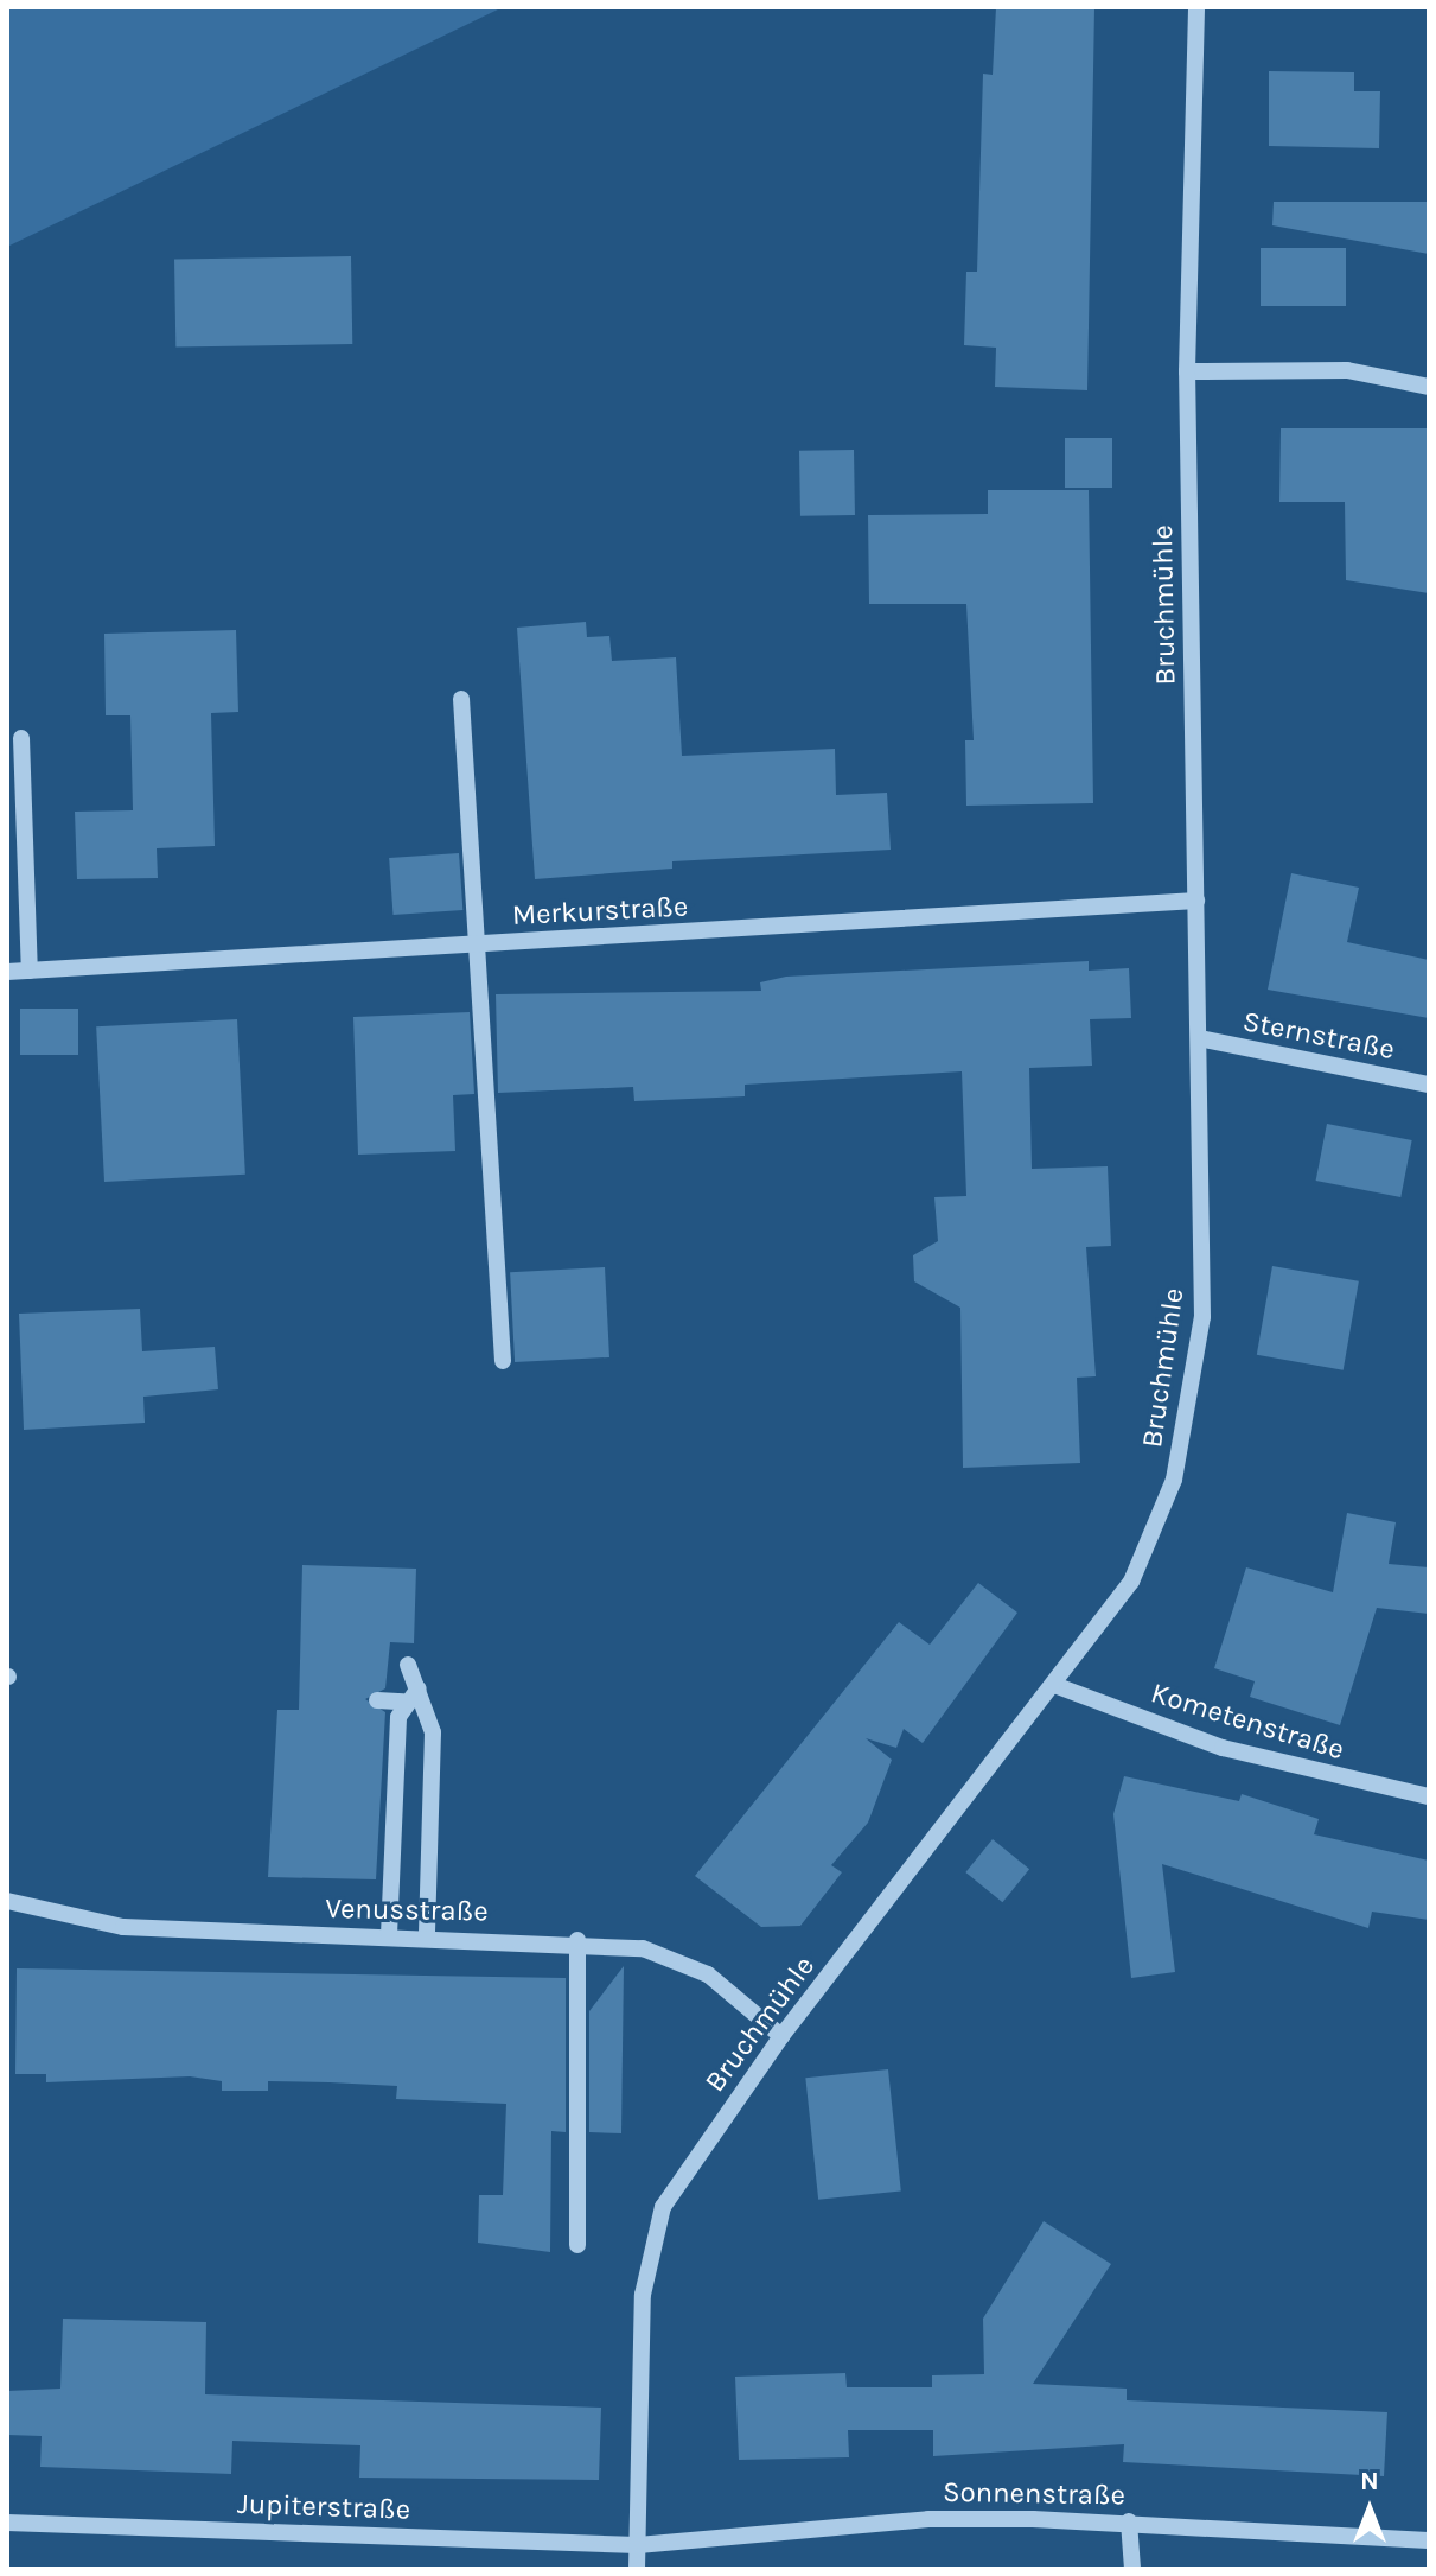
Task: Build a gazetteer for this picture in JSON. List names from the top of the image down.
{
  "streets": {
    "street": [
      "Bruchmühle",
      "Merkurstraße",
      "Sternstraße",
      "Kometenstraße",
      "Venusstraße",
      "Sonnenstraße",
      "Jupiterstraße"
    ]
  },
  "crossings": [
    ["Bruchmühle", "Merkurstraße"],
    ["Bruchmühle", "Sternstraße"],
    ["Bruchmühle", "Kometenstraße"],
    ["Bruchmühle", "Venusstraße"],
    ["Bruchmühle", "Sonnenstraße"],
    ["Bruchmühle", "Jupiterstraße"],
    ["Sonnenstraße", "Jupiterstraße"]
  ],
  "north": "top"
}
